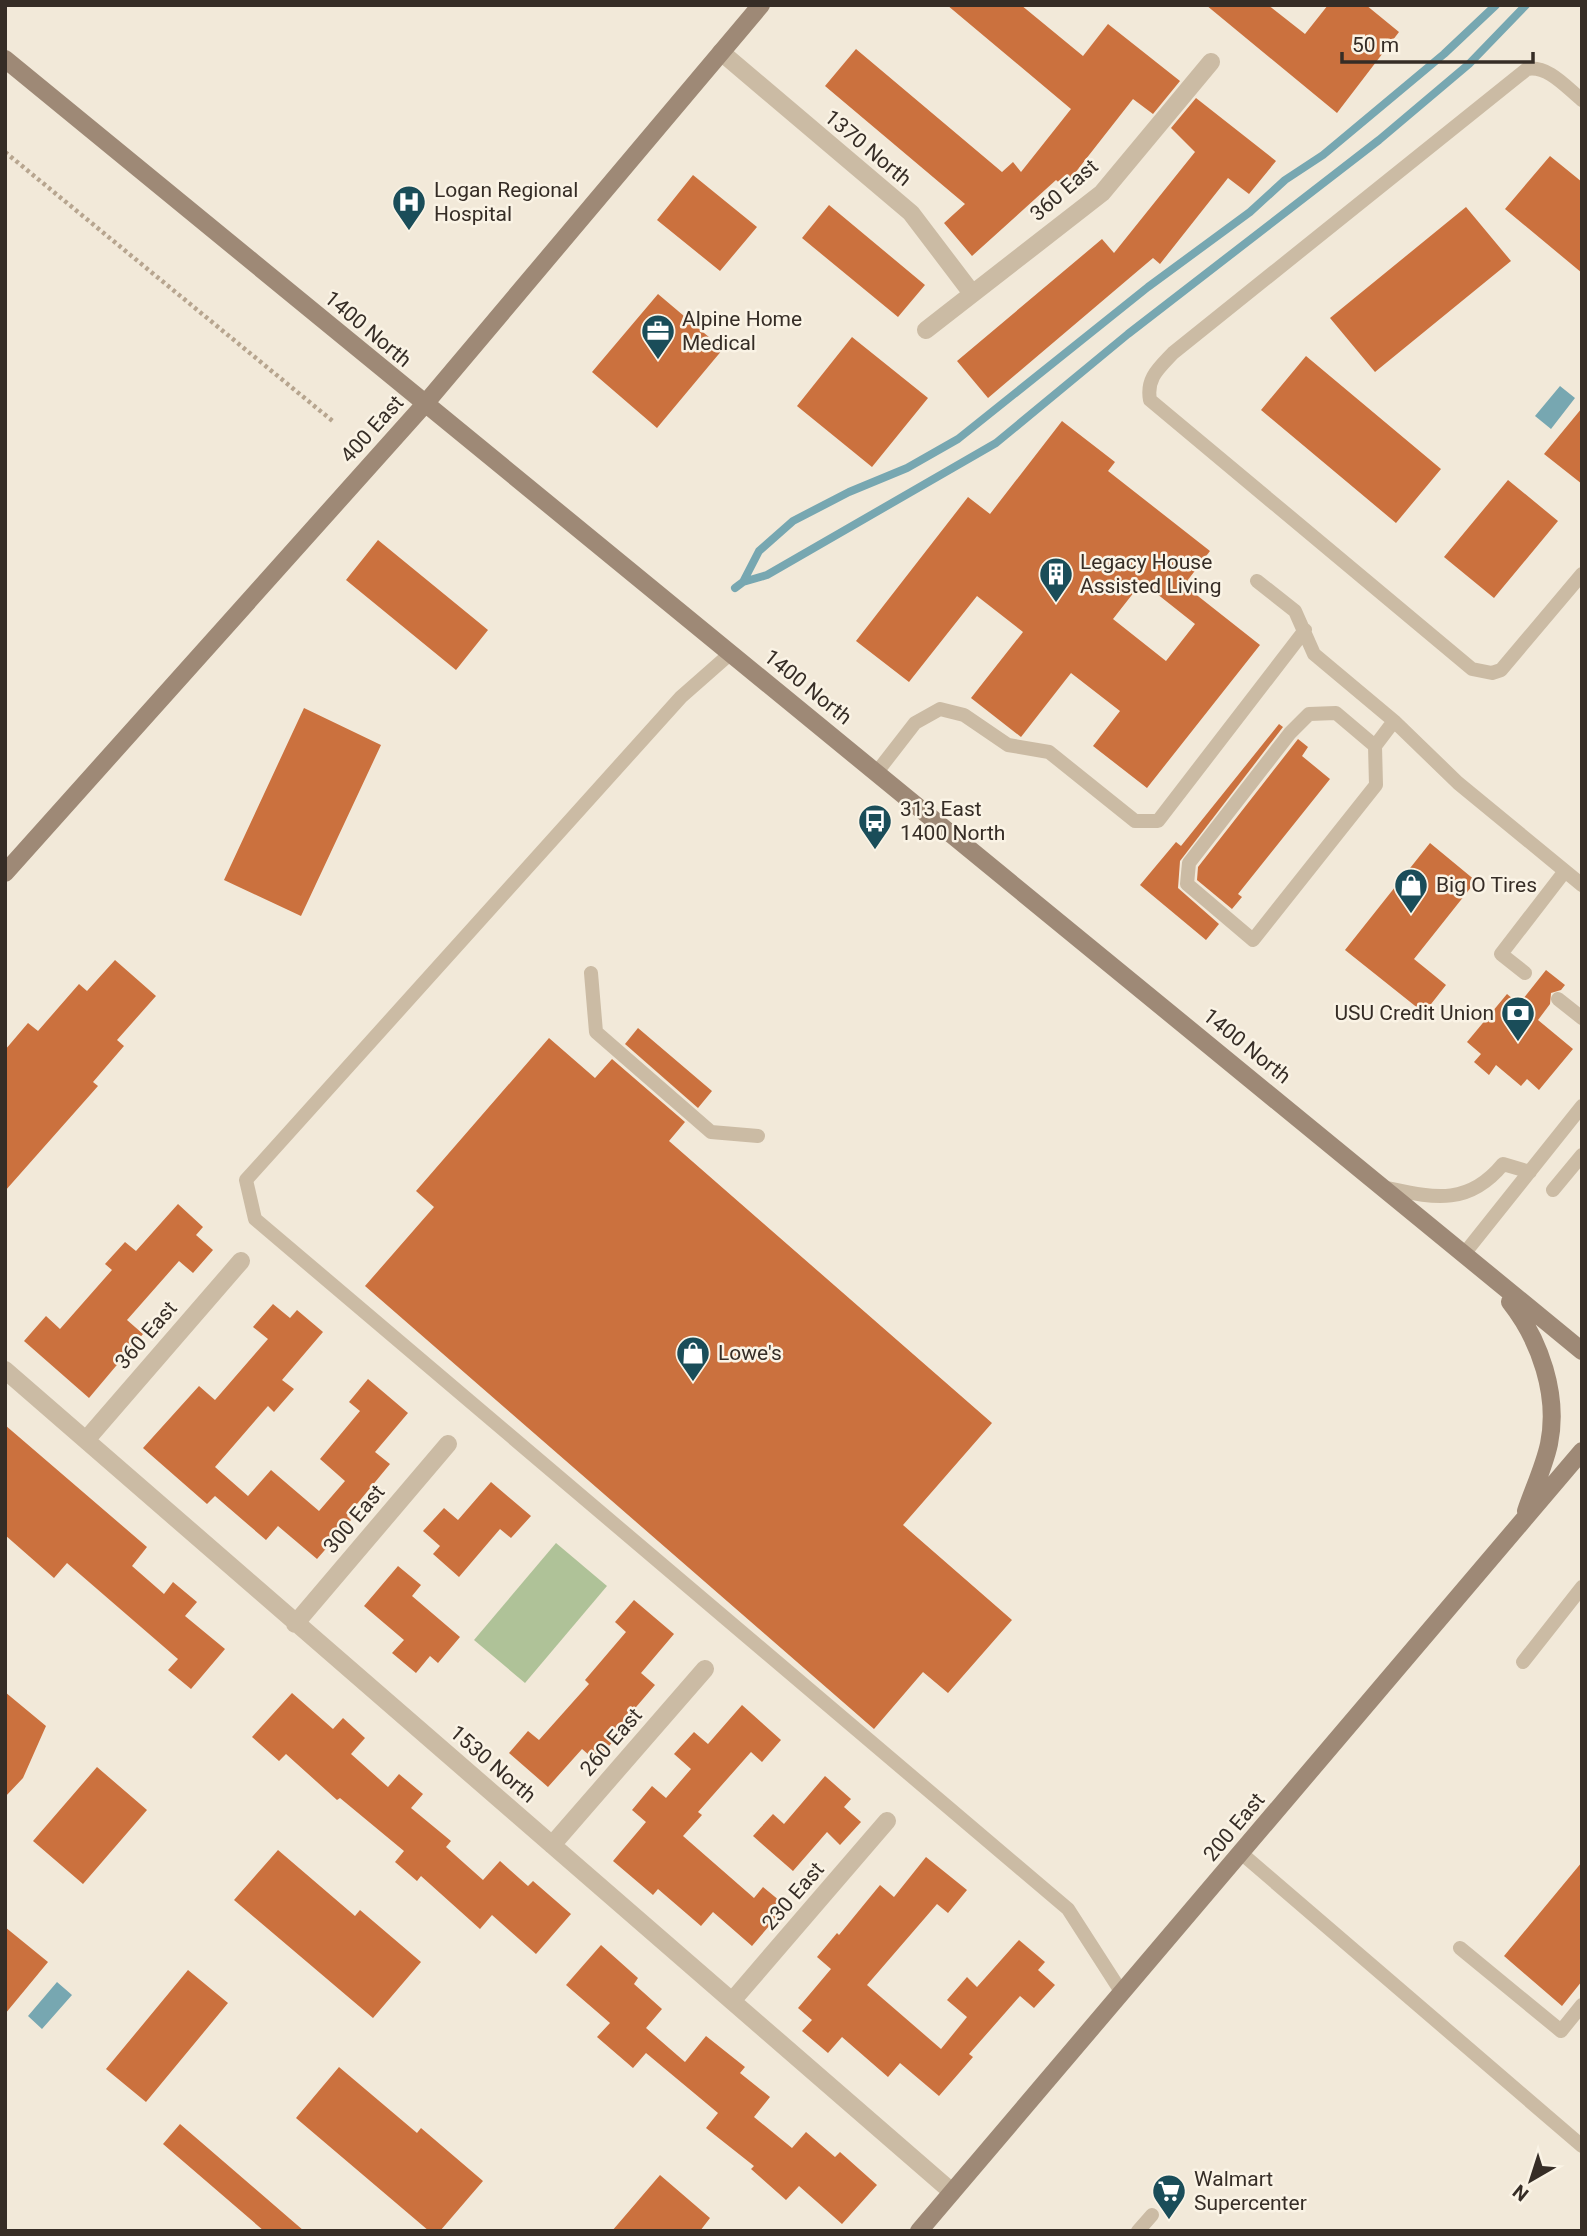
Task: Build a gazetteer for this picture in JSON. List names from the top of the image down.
{
  "streets": {
    "main road": ["1400 North", "400 East", "200 East"],
    "street": [
      "1370 North",
      "360 East",
      "300 East",
      "260 East",
      "1530 North",
      "230 East"
    ]
  },
  "crossings": [
    ["1370 North", "360 East"],
    ["1370 North", "400 East"],
    ["360 East", "1530 North"],
    ["1400 North", "400 East"],
    ["300 East", "1530 North"],
    ["260 East", "1530 North"],
    ["1530 North", "200 East"],
    ["1530 North", "230 East"]
  ],
  "places": {
    "hospital": ["Logan Regional Hospital"],
    "office": ["Alpine Home Medical"],
    "building": ["Legacy House Assisted Living"],
    "bus stop": ["313 East 1400 North"],
    "shop": ["Big O Tires", "Lowe's"],
    "bank": ["USU Credit Union"],
    "supermarket": ["Walmart Supercenter"]
  },
  "scale_bar": "50 m",
  "north": "bottom left"
}
